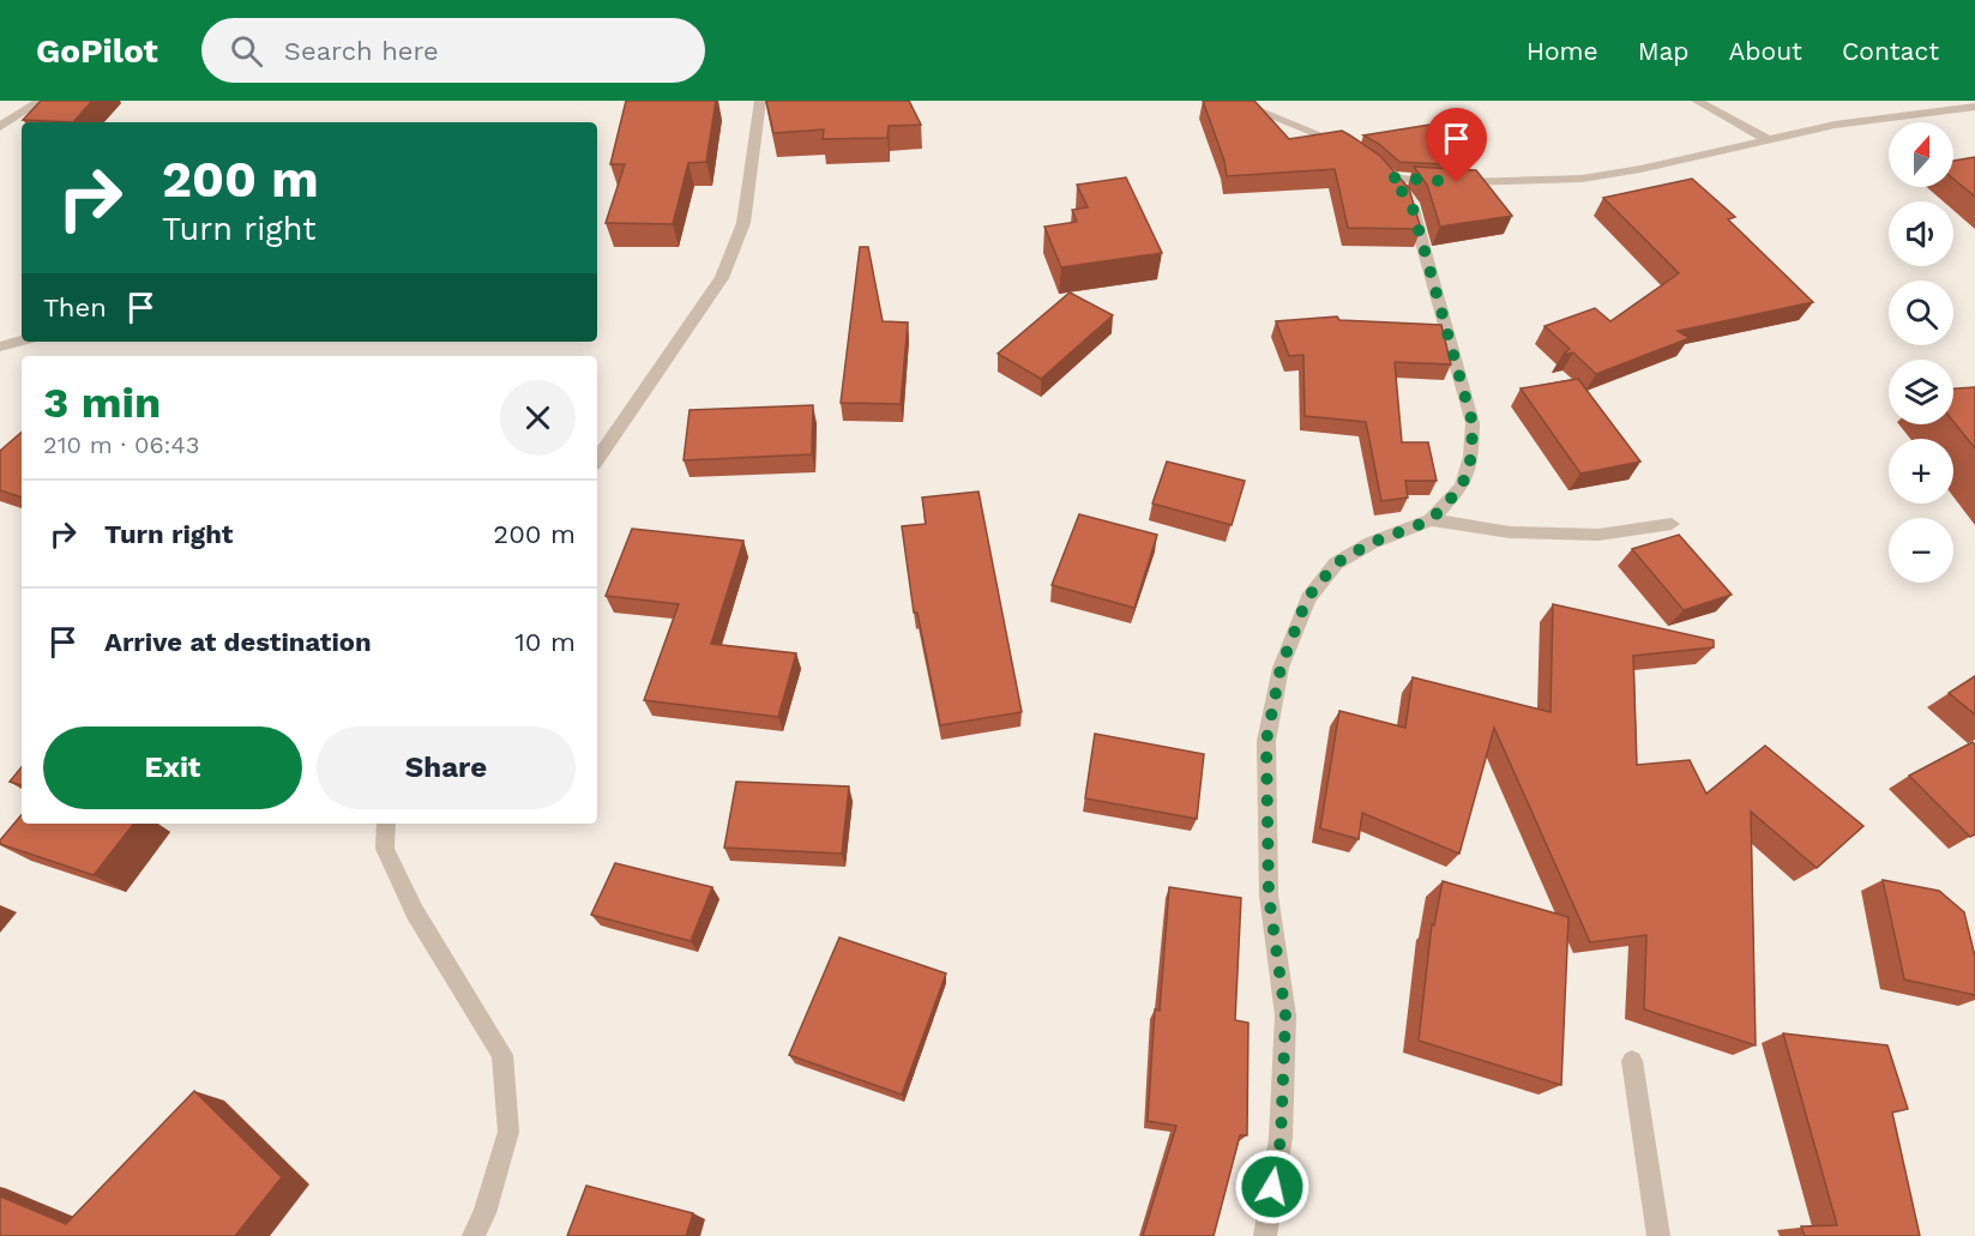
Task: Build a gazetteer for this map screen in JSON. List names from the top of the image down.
{
  "north": "top",
  "page": {
    "header": "GoPilot",
    "search": "Search here",
    "nav": [
      "Home",
      "Map",
      "About",
      "Contact"
    ],
    "map_buttons": ["+", "−"],
    "turn": ["200 m", "Turn right"],
    "then": "Then",
    "heading": ["3 min", "210 m · 06:43"],
    "list": [
      {
        "name": "Turn right",
        "value": "200 m"
      },
      {
        "name": "Arrive at destination",
        "value": "10 m"
      }
    ],
    "buttons": ["Exit", "Share"]
  }
}
